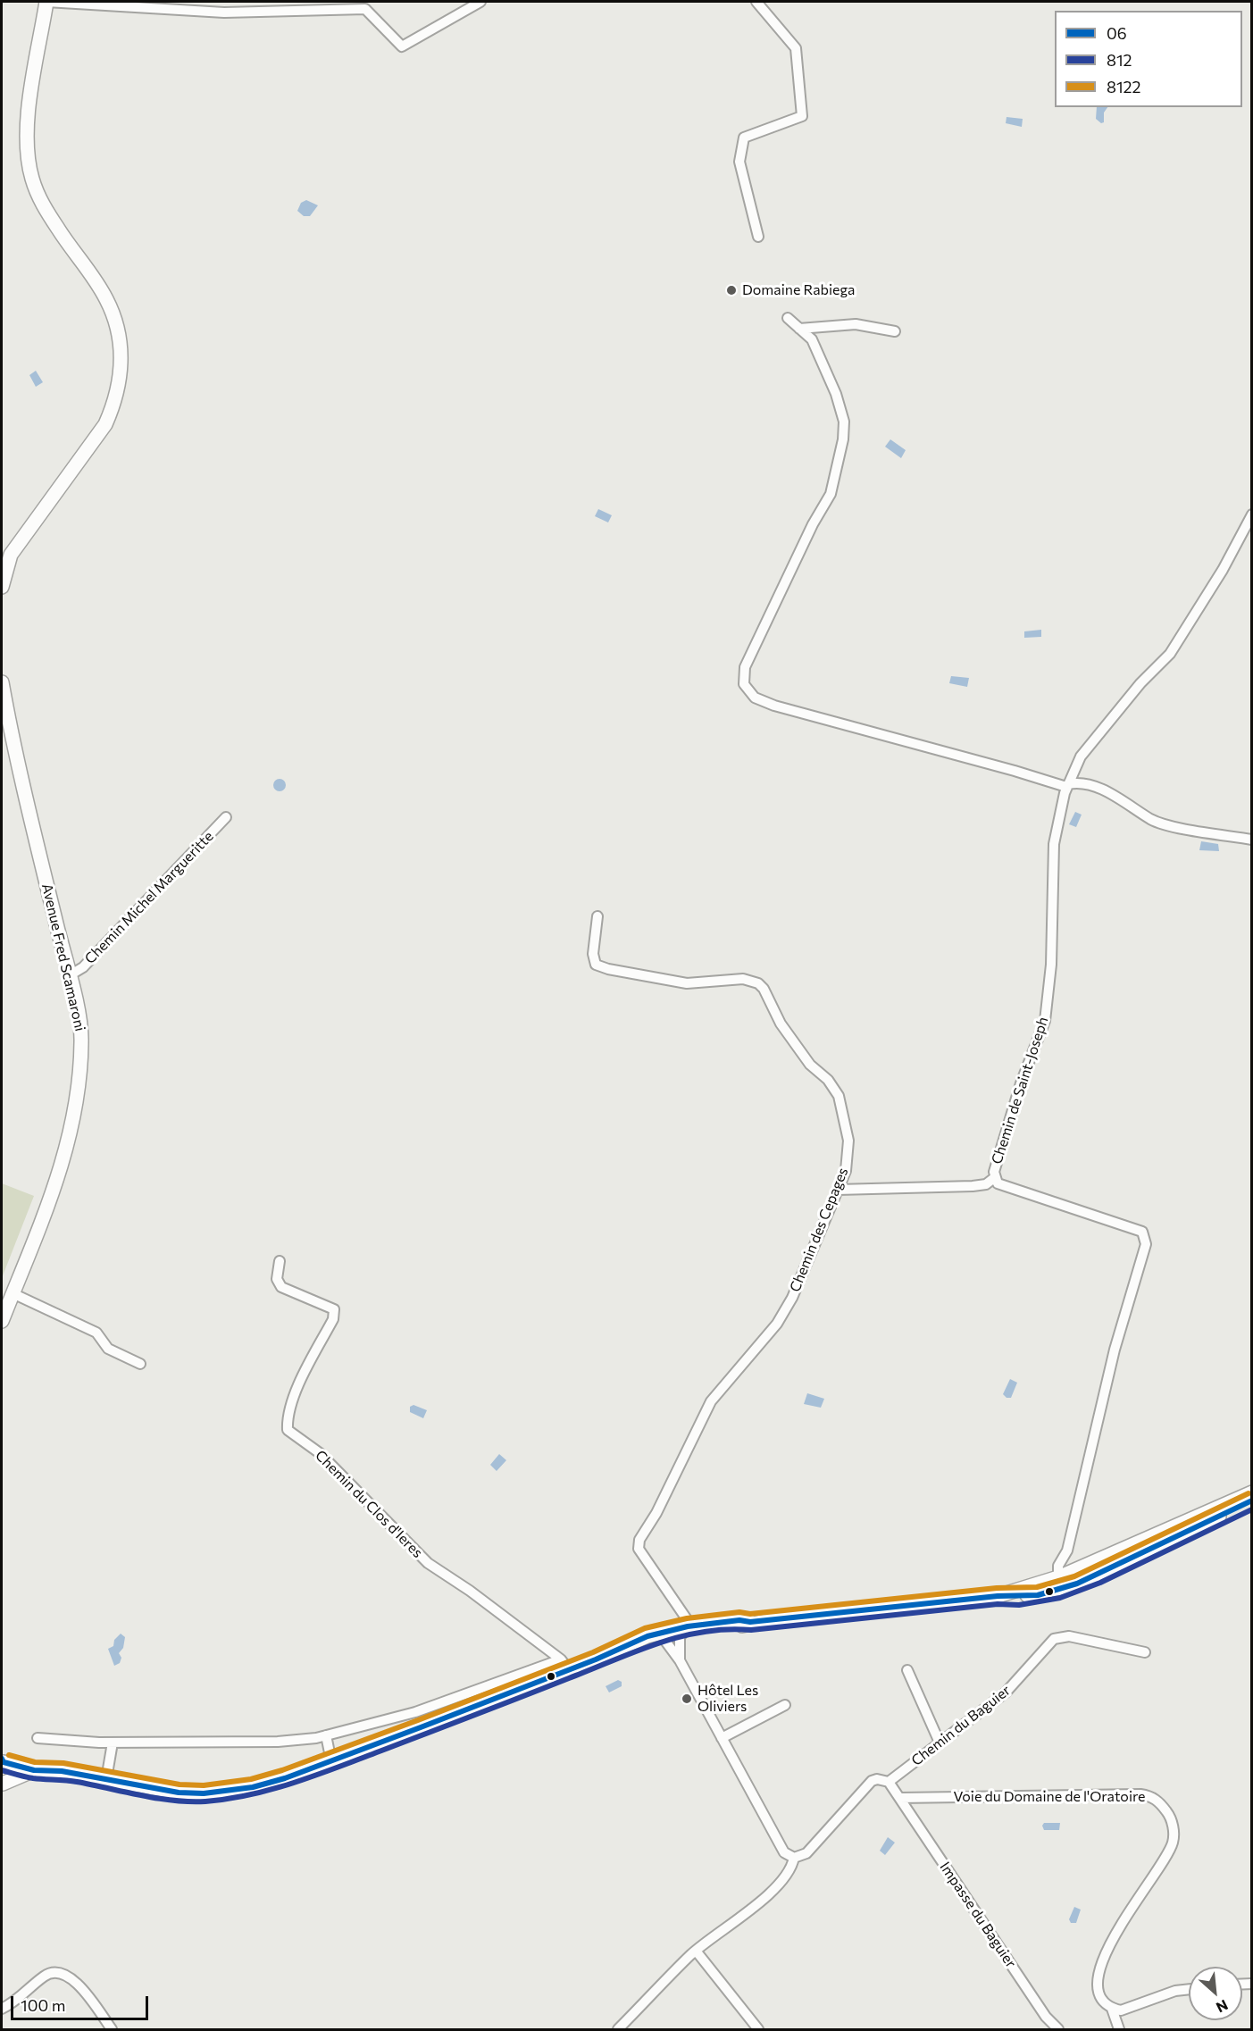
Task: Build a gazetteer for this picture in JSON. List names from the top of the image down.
{
  "streets": {
    "main road": ["Avenue Fred Scamaroni"],
    "street": [
      "Chemin Michel Margueritte",
      "Chemin de Saint-Joseph",
      "Chemin des Cepages",
      "Chemin du Clos d'Ieres",
      "Chemin du Baguier",
      "Voie du Domaine de l'Oratoire",
      "Impasse du Baguier"
    ]
  },
  "crossings": [
    ["Chemin Michel Margueritte", "Avenue Fred Scamaroni"],
    ["Voie du Domaine de l'Oratoire", "Impasse du Baguier"]
  ],
  "places": ["Domaine Rabiega", "Hôtel Les Oliviers"],
  "lines": ["transit line 8122", "transit line 06", "transit line 812"],
  "legend": ["06", "812", "8122"],
  "scale_bar": "100 m",
  "north": "bottom right"
}
